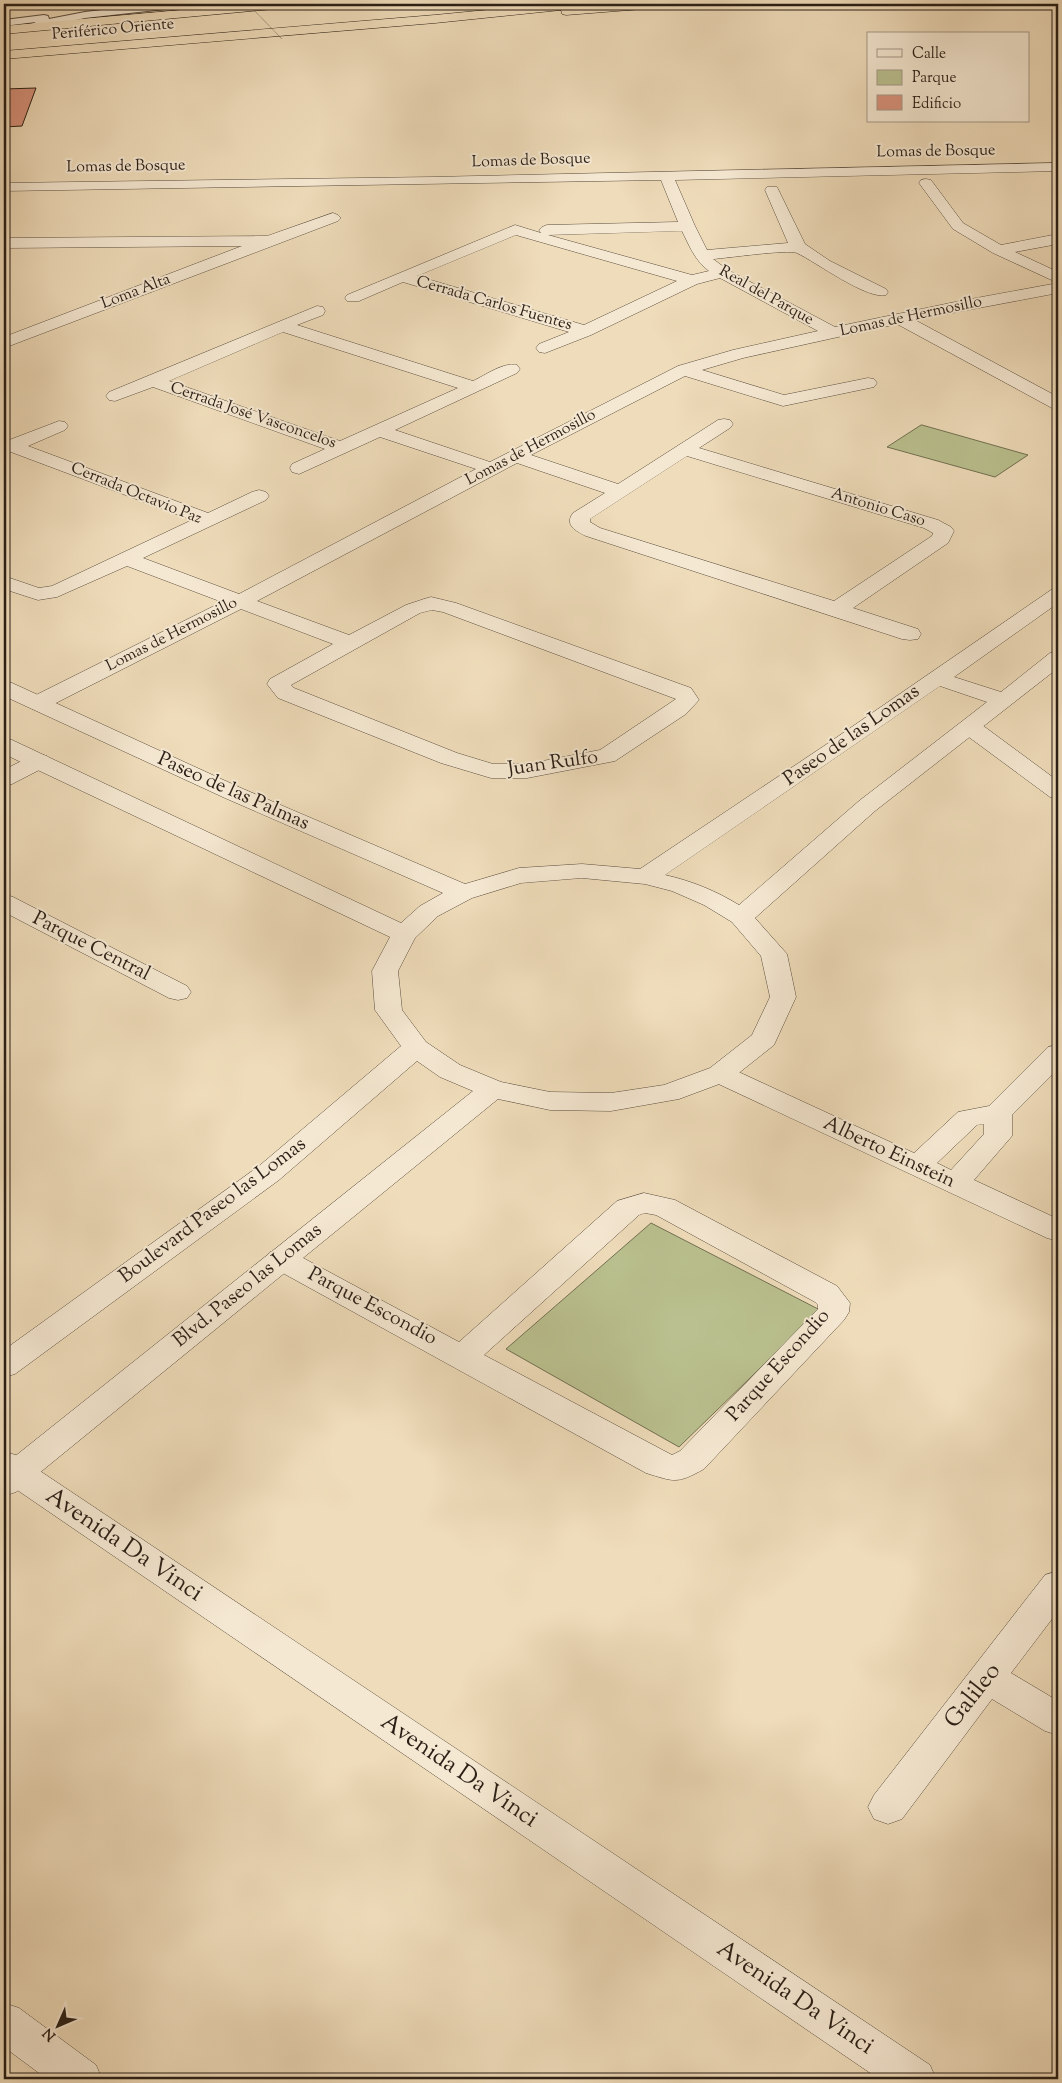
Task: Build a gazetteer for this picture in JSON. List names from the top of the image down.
{
  "streets": {
    "highway": ["Periférico Oriente"],
    "street": [
      "Lomas de Bosque",
      "Loma Alta",
      "Real del Parque",
      "Cerrada Carlos Fuentes",
      "Lomas de Hermosillo",
      "Cerrada José Vasconcelos",
      "Cerrada Octavio Paz",
      "Antonio Caso",
      "Paseo de las Lomas",
      "Juan Rulfo",
      "Paseo de las Palmas",
      "Parque Central",
      "Alberto Einstein",
      "Boulevard Paseo las Lomas",
      "Blvd. Paseo las Lomas",
      "Parque Escondio",
      "Avenida Da Vinci",
      "Galileo"
    ]
  },
  "crossings": [
    ["Lomas de Bosque", "Real del Parque"],
    ["Real del Parque", "Cerrada Carlos Fuentes"],
    ["Real del Parque", "Lomas de Hermosillo"],
    ["Lomas de Hermosillo", "Paseo de las Palmas"],
    ["Blvd. Paseo las Lomas", "Parque Escondio"],
    ["Blvd. Paseo las Lomas", "Avenida Da Vinci"]
  ],
  "legend": ["Calle", "Parque", "Edificio"],
  "north": "bottom left"
}
